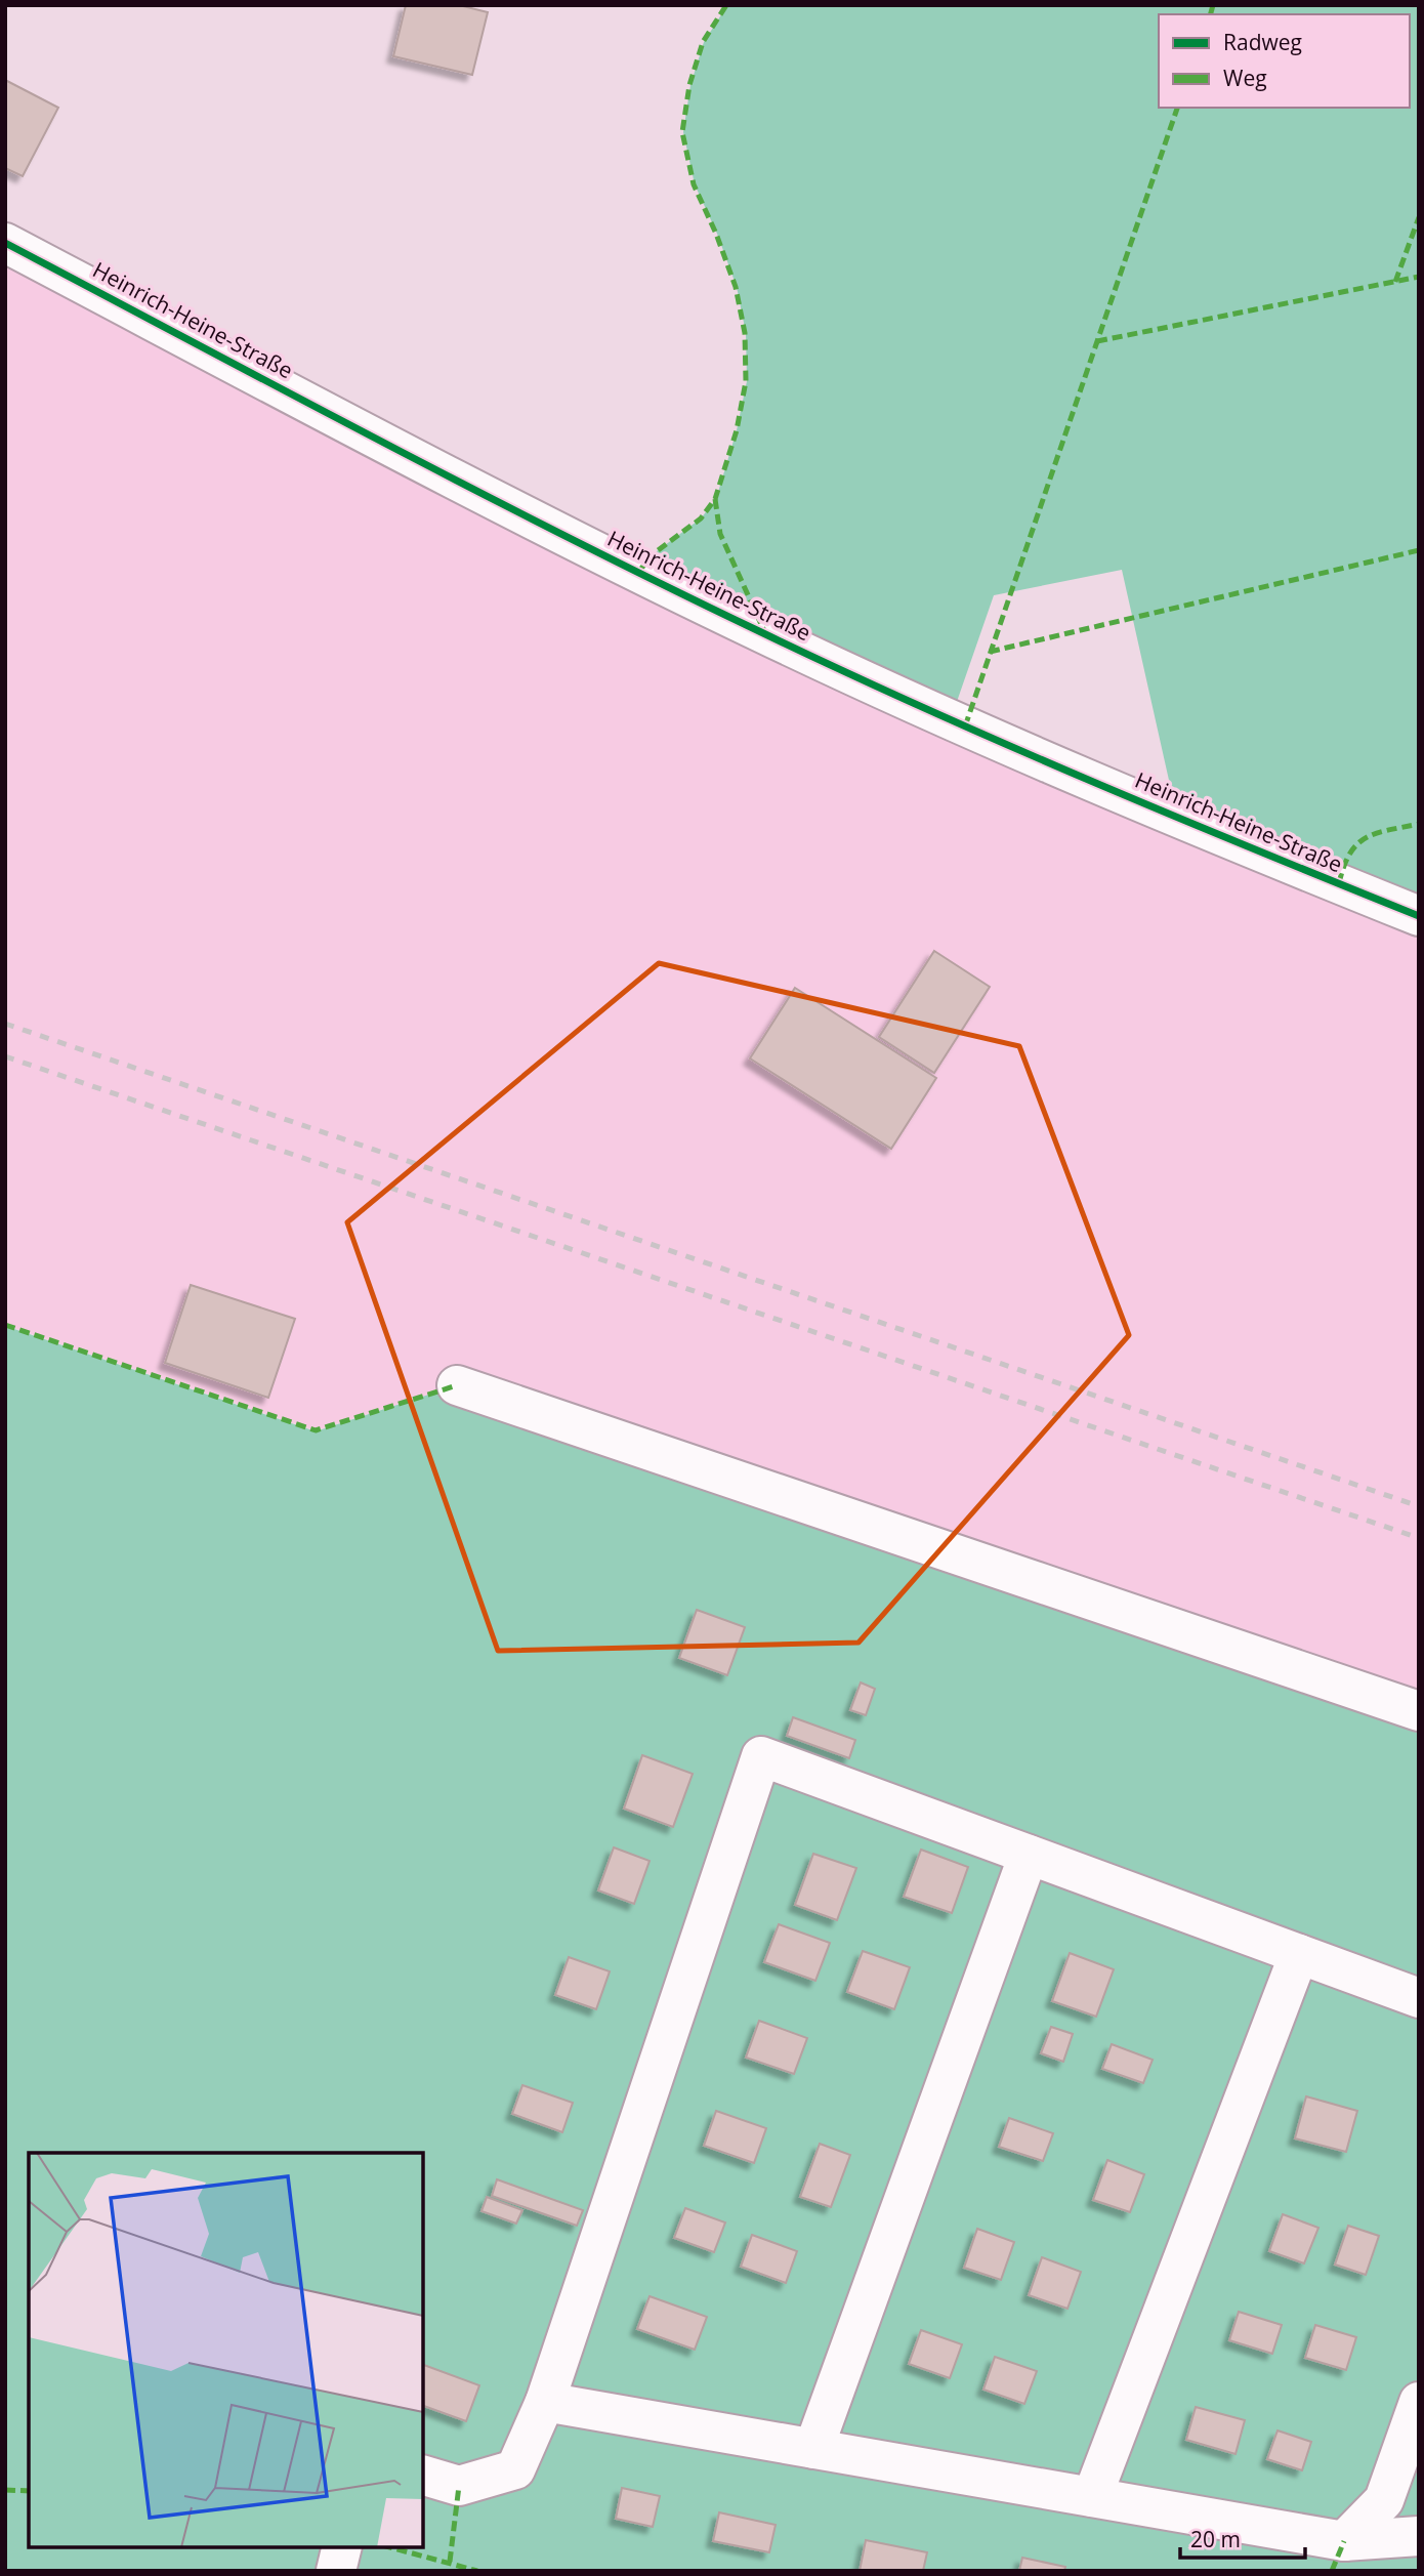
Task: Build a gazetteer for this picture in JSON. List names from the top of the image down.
{
  "streets": {
    "street": ["Heinrich-Heine-Straße"]
  },
  "legend": ["Radweg", "Weg"],
  "scale_bar": "20 m"
}
